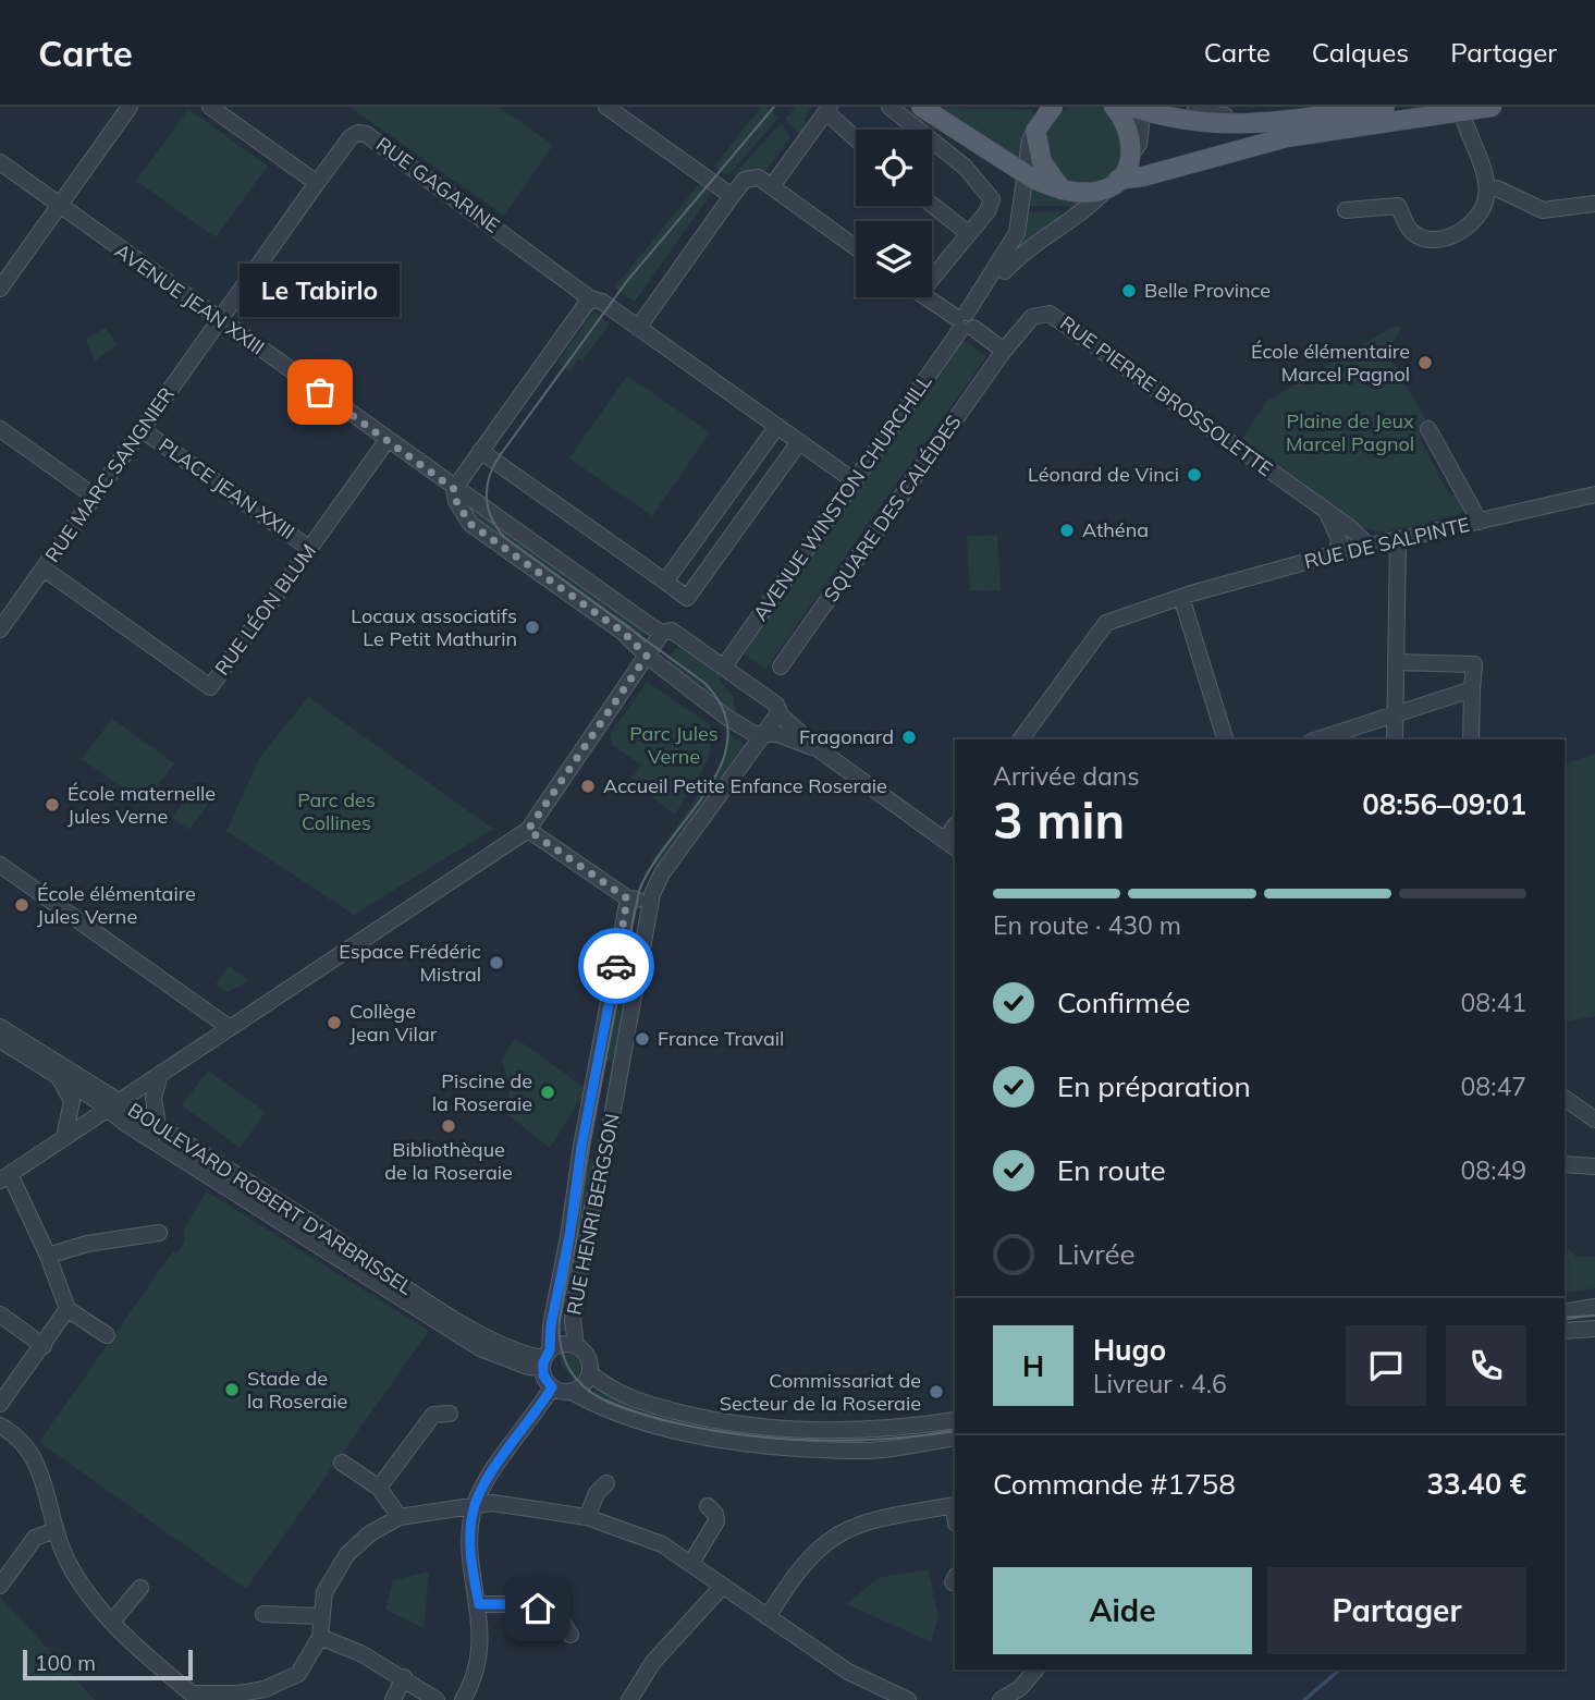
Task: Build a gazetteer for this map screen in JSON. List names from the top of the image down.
{
  "streets": {
    "main road": ["AVENUE WINSTON CHURCHILL"],
    "street": [
      "RUE GAGARINE",
      "AVENUE JEAN XXIII",
      "RUE PIERRE BROSSOLETTE",
      "RUE MARC SANGNIER",
      "PLACE JEAN XXIII",
      "SQUARE DES CALÉIDES",
      "RUE DE SALPINTE",
      "RUE LÉON BLUM",
      "BOULEVARD ROBERT D'ARBRISSEL",
      "RUE HENRI BERGSON"
    ]
  },
  "crossings": [
    ["RUE GAGARINE", "AVENUE JEAN XXIII"],
    ["RUE GAGARINE", "RUE MARC SANGNIER"],
    ["RUE GAGARINE", "AVENUE WINSTON CHURCHILL"],
    ["AVENUE JEAN XXIII", "RUE MARC SANGNIER"],
    ["AVENUE JEAN XXIII", "AVENUE WINSTON CHURCHILL"],
    ["AVENUE JEAN XXIII", "RUE LÉON BLUM"],
    ["AVENUE JEAN XXIII", "RUE HENRI BERGSON"],
    ["RUE PIERRE BROSSOLETTE", "SQUARE DES CALÉIDES"],
    ["RUE PIERRE BROSSOLETTE", "RUE DE SALPINTE"],
    ["RUE MARC SANGNIER", "PLACE JEAN XXIII"],
    ["RUE MARC SANGNIER", "RUE LÉON BLUM"],
    ["PLACE JEAN XXIII", "RUE LÉON BLUM"],
    ["BOULEVARD ROBERT D'ARBRISSEL", "RUE HENRI BERGSON"]
  ],
  "parks": ["Plaine de Jeux Marcel Pagnol", "Parc Jules Verne", "Parc des Collines"],
  "places": [
    "Belle Province",
    "École élémentaire Marcel Pagnol",
    "Le Tabirlo",
    "Léonard de Vinci",
    "Athéna",
    "Locaux associatifs Le Petit Mathurin",
    "Fragonard",
    "Accueil Petite Enfance Roseraie",
    "École maternelle Jules Verne",
    "École élémentaire Jules Verne",
    "Espace Frédéric Mistral",
    "Collège Jean Vilar",
    "France Travail",
    "Piscine de la Roseraie",
    "Bibliothèque de la Roseraie",
    "Stade de la Roseraie",
    "Commissariat de Secteur de la Roseraie"
  ],
  "scale_bar": "100 m",
  "page": {
    "header": "Carte",
    "nav": ["Carte", "Calques", "Partager"],
    "bubble": "Le Tabirlo",
    "heading": ["3 min", "Arrivée dans", "08:56–09:01"],
    "panel": [
      "Hugo",
      "Livreur · 4.6",
      "Commande #1758",
      "33.40 €"
    ],
    "bar": "En route · 430 m",
    "list": [
      ["Confirmée", "08:41"],
      ["En préparation", "08:47"],
      ["En route", "08:49"],
      "Livrée"
    ],
    "round": "H",
    "buttons": ["Aide", "Partager"],
    "scale": "100 m"
  }
}
